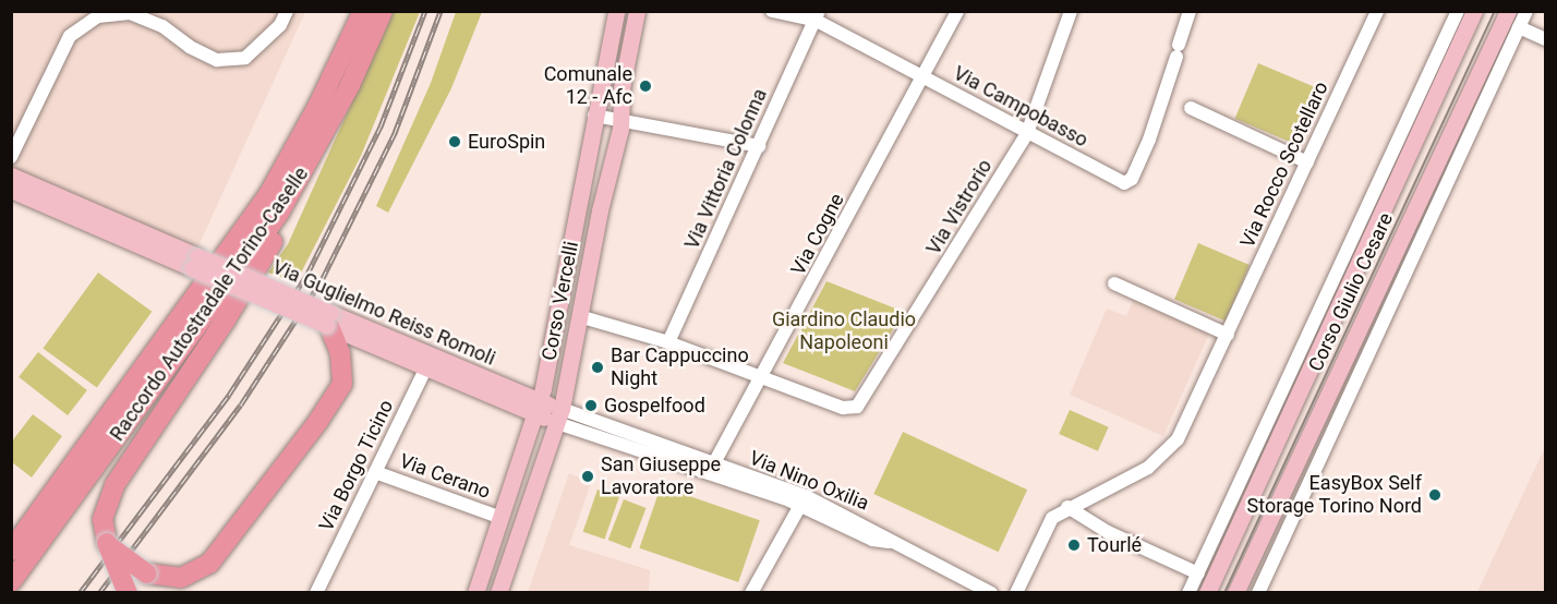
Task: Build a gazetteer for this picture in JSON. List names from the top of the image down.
{
  "streets": {
    "highway": ["Raccordo Autostradale Torino-Caselle"],
    "main road": ["Corso Giulio Cesare", "Corso Vercelli", "Via Guglielmo Reiss Romoli"],
    "street": [
      "Via Campobasso",
      "Via Rocco Scotellaro",
      "Via Vittoria Colonna",
      "Via Vistrorio",
      "Via Cogne",
      "Via Borgo Ticino",
      "Via Cerano",
      "Via Nino Oxilia"
    ]
  },
  "crossings": [
    ["Via Campobasso", "Via Vittoria Colonna"],
    ["Via Campobasso", "Via Vistrorio"],
    ["Via Campobasso", "Via Cogne"],
    ["Via Vistrorio", "Via Cogne"],
    ["Via Cogne", "Via Nino Oxilia"],
    ["Corso Vercelli", "Via Guglielmo Reiss Romoli"],
    ["Corso Vercelli", "Via Cerano"],
    ["Corso Vercelli", "Via Nino Oxilia"],
    ["Via Guglielmo Reiss Romoli", "Via Borgo Ticino"],
    ["Via Guglielmo Reiss Romoli", "Via Nino Oxilia"],
    ["Via Borgo Ticino", "Via Cerano"]
  ],
  "parks": ["Giardino Claudio Napoleoni"],
  "places": [
    "Comunale 12 - Afc",
    "EuroSpin",
    "Bar Cappuccino Night",
    "Gospelfood",
    "San Giuseppe Lavoratore",
    "EasyBox Self Storage Torino Nord",
    "Tourlé"
  ]
}
